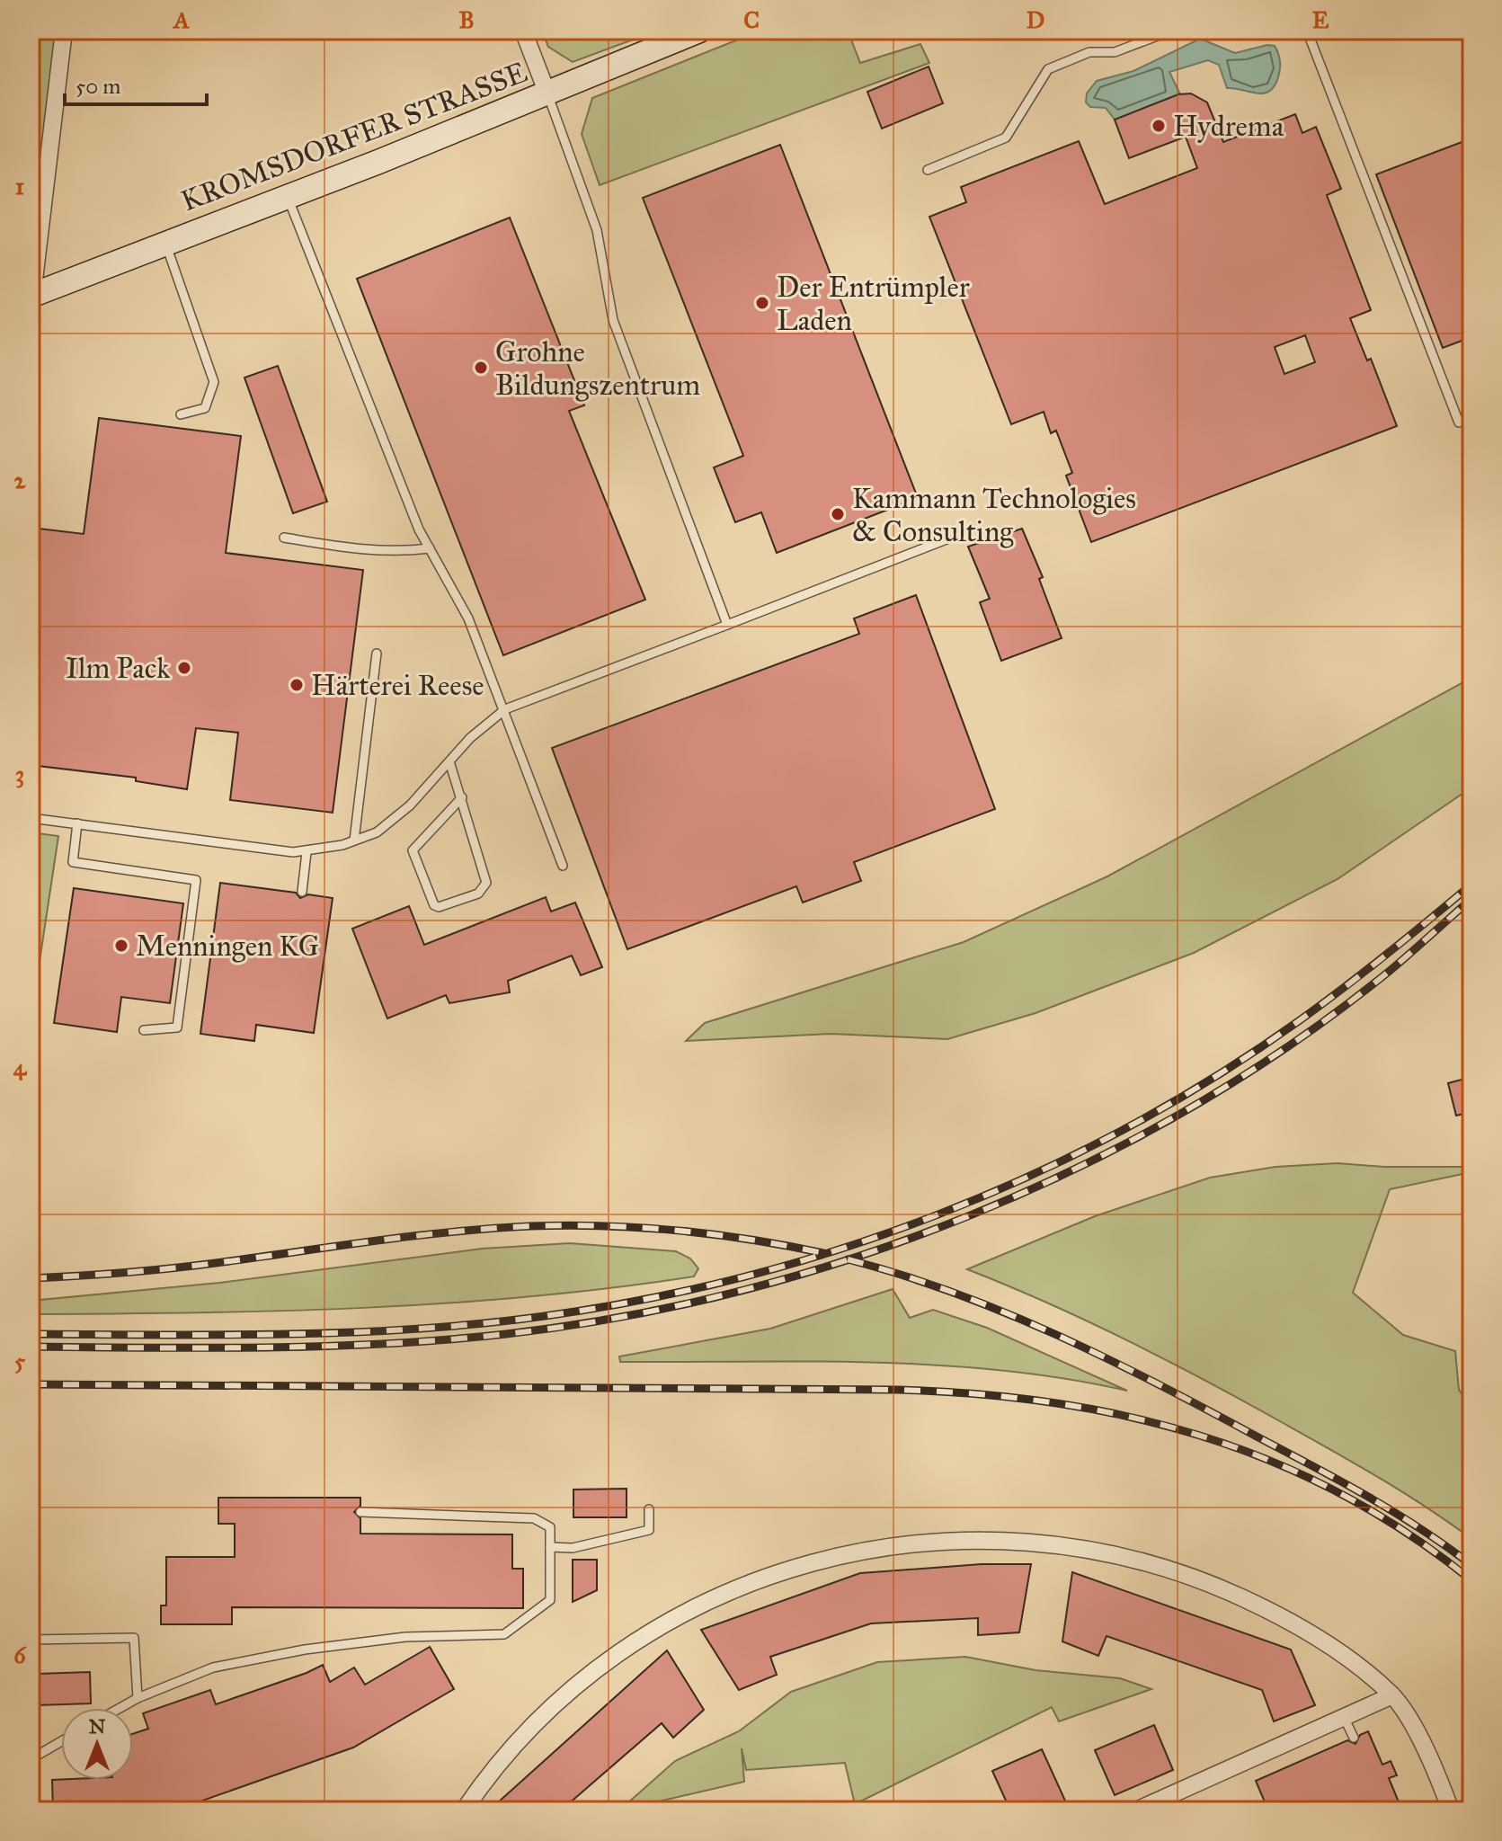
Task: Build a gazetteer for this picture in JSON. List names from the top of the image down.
{
  "streets": {
    "street": ["KROMSDORFER STRASSE"]
  },
  "places": [
    "Hydrema",
    "Der Entrümpler Laden",
    "Grohne Bildungszentrum",
    "Kammann Technologies & Consulting",
    "Ilm Pack",
    "Härterei Reese",
    "Menningen KG"
  ],
  "scale_bar": "50 m",
  "north": "top",
  "grid": {
    "columns": [
      "A",
      "B",
      "C",
      "D",
      "E"
    ],
    "rows": [
      "1",
      "2",
      "3",
      "4",
      "5",
      "6"
    ]
  }
}
